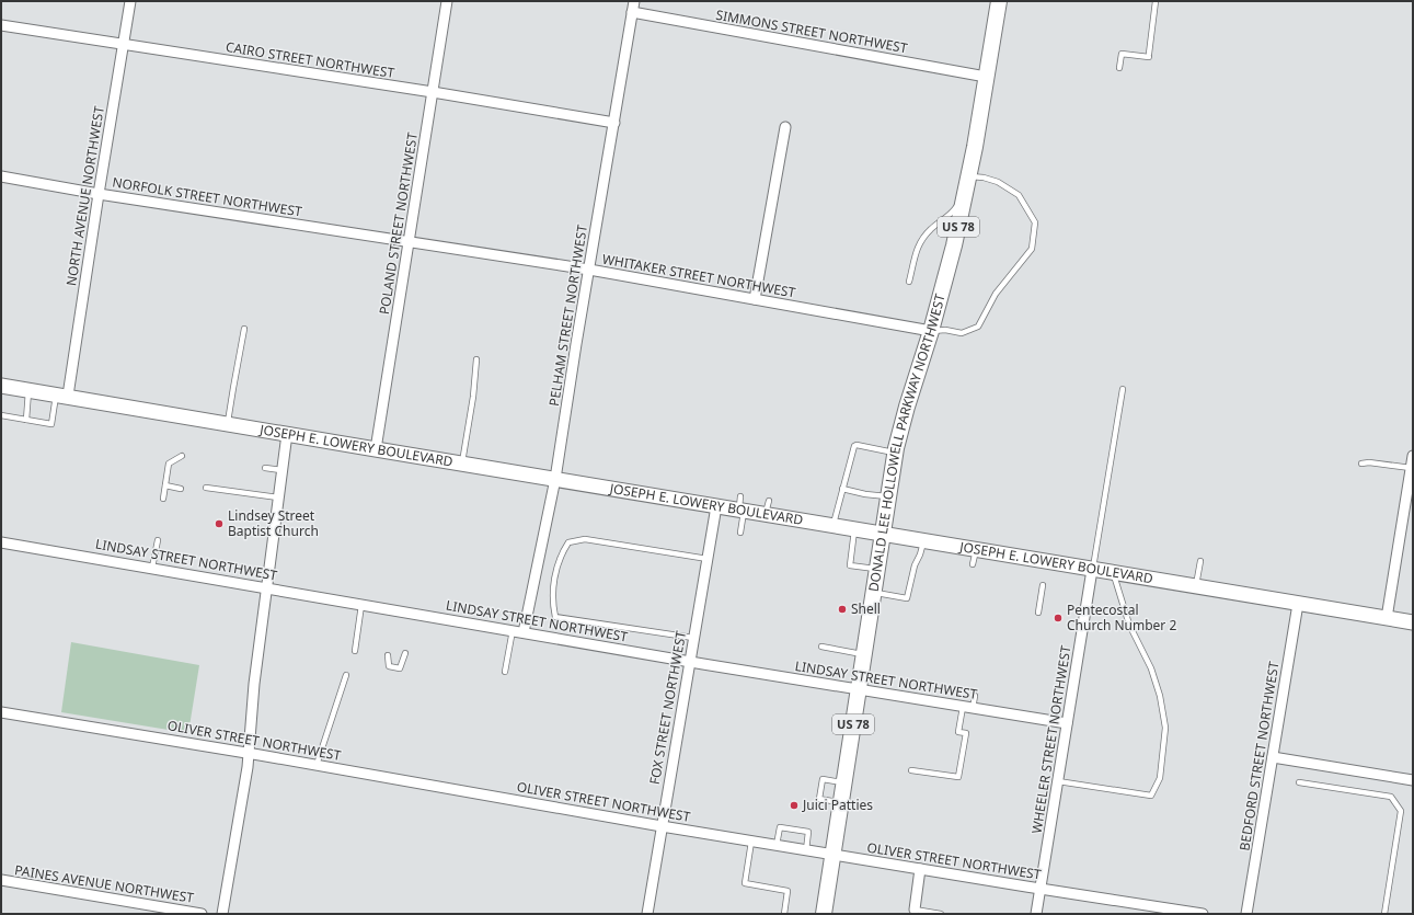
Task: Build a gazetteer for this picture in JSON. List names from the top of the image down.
{
  "streets": {
    "main road": ["US 78", "DONALD LEE HOLLOWELL PARKWAY NORTHWEST", "JOSEPH E. LOWERY BOULEVARD"],
    "street": [
      "SIMMONS STREET NORTHWEST",
      "CAIRO STREET NORTHWEST",
      "NORTH AVENUE NORTHWEST",
      "NORFOLK STREET NORTHWEST",
      "POLAND STREET NORTHWEST",
      "WHITAKER STREET NORTHWEST",
      "PELHAM STREET NORTHWEST",
      "LINDSAY STREET NORTHWEST",
      "FOX STREET NORTHWEST",
      "WHEELER STREET NORTHWEST",
      "OLIVER STREET NORTHWEST",
      "BEDFORD STREET NORTHWEST",
      "PAINES AVENUE NORTHWEST"
    ]
  },
  "crossings": [
    ["SIMMONS STREET NORTHWEST", "PELHAM STREET NORTHWEST"],
    ["SIMMONS STREET NORTHWEST", "DONALD LEE HOLLOWELL PARKWAY NORTHWEST"],
    ["CAIRO STREET NORTHWEST", "NORTH AVENUE NORTHWEST"],
    ["CAIRO STREET NORTHWEST", "POLAND STREET NORTHWEST"],
    ["CAIRO STREET NORTHWEST", "PELHAM STREET NORTHWEST"],
    ["NORTH AVENUE NORTHWEST", "NORFOLK STREET NORTHWEST"],
    ["NORTH AVENUE NORTHWEST", "JOSEPH E. LOWERY BOULEVARD"],
    ["NORFOLK STREET NORTHWEST", "POLAND STREET NORTHWEST"],
    ["NORFOLK STREET NORTHWEST", "WHITAKER STREET NORTHWEST"],
    ["POLAND STREET NORTHWEST", "WHITAKER STREET NORTHWEST"],
    ["POLAND STREET NORTHWEST", "JOSEPH E. LOWERY BOULEVARD"],
    ["WHITAKER STREET NORTHWEST", "PELHAM STREET NORTHWEST"],
    ["WHITAKER STREET NORTHWEST", "DONALD LEE HOLLOWELL PARKWAY NORTHWEST"],
    ["PELHAM STREET NORTHWEST", "JOSEPH E. LOWERY BOULEVARD"],
    ["PELHAM STREET NORTHWEST", "LINDSAY STREET NORTHWEST"],
    ["DONALD LEE HOLLOWELL PARKWAY NORTHWEST", "JOSEPH E. LOWERY BOULEVARD"],
    ["DONALD LEE HOLLOWELL PARKWAY NORTHWEST", "LINDSAY STREET NORTHWEST"],
    ["DONALD LEE HOLLOWELL PARKWAY NORTHWEST", "OLIVER STREET NORTHWEST"],
    ["JOSEPH E. LOWERY BOULEVARD", "FOX STREET NORTHWEST"],
    ["JOSEPH E. LOWERY BOULEVARD", "WHEELER STREET NORTHWEST"],
    ["JOSEPH E. LOWERY BOULEVARD", "BEDFORD STREET NORTHWEST"],
    ["LINDSAY STREET NORTHWEST", "FOX STREET NORTHWEST"],
    ["LINDSAY STREET NORTHWEST", "WHEELER STREET NORTHWEST"],
    ["FOX STREET NORTHWEST", "OLIVER STREET NORTHWEST"],
    ["WHEELER STREET NORTHWEST", "OLIVER STREET NORTHWEST"]
  ],
  "places": [
    "Lindsey Street Baptist Church",
    "Shell",
    "Pentecostal Church Number 2",
    "Juici Patties"
  ]
}
